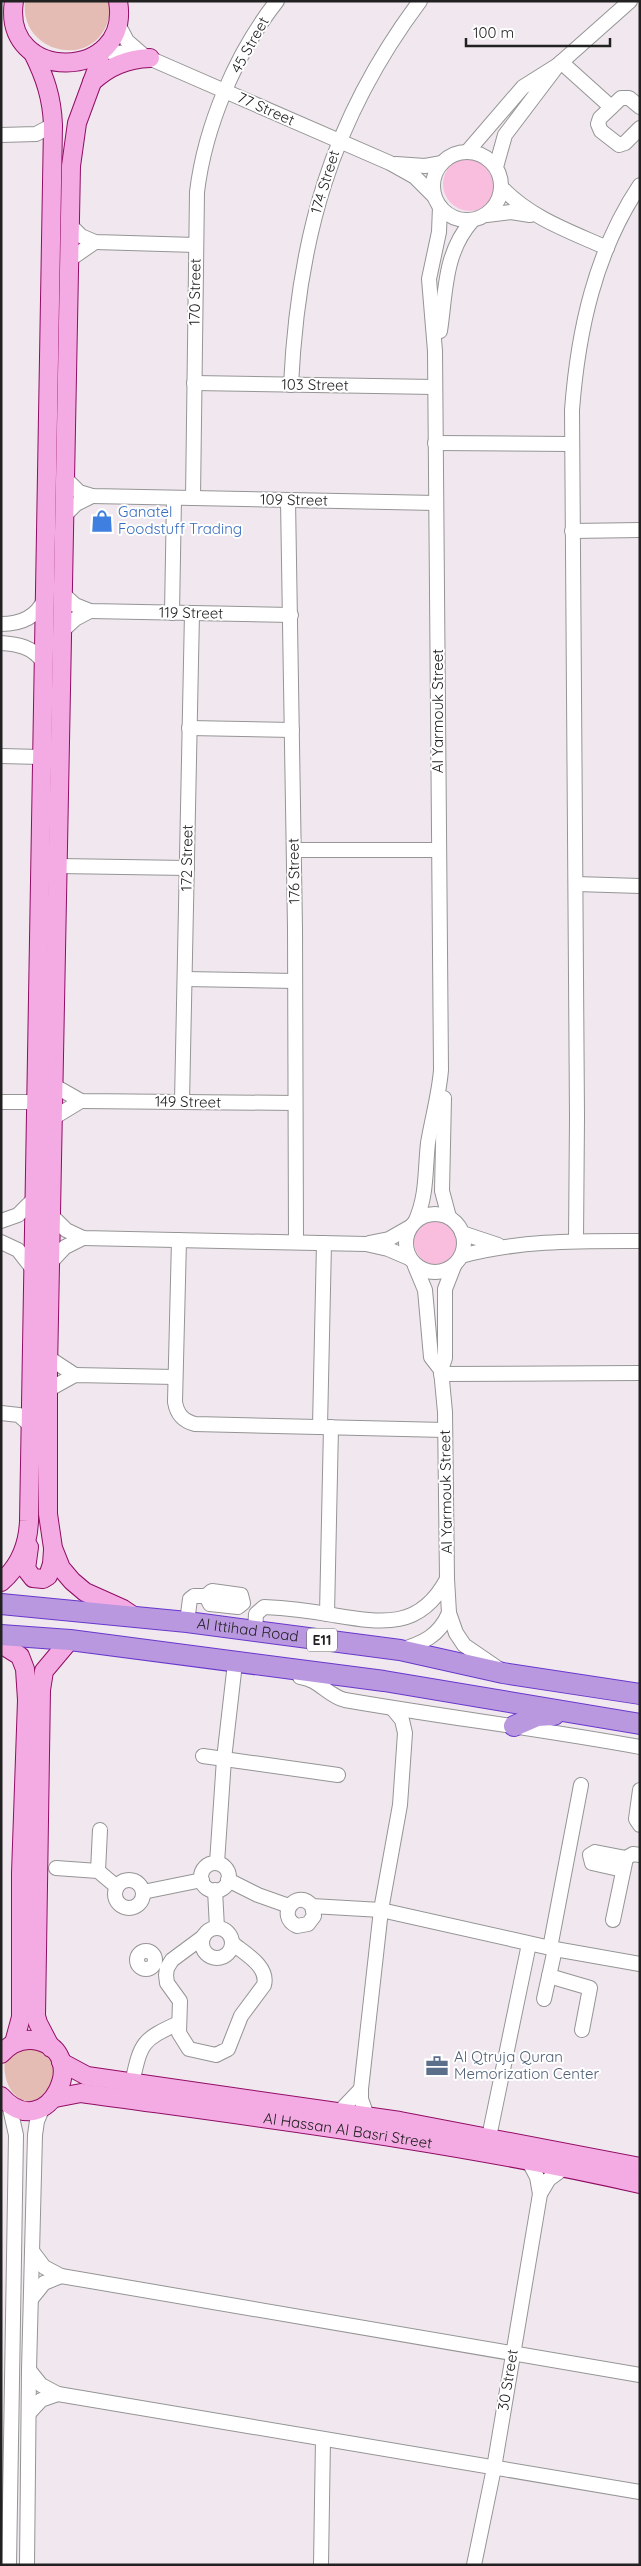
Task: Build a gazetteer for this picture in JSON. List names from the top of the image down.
{
  "streets": {
    "highway": ["Al Ittihad Road", "E11"],
    "main road": ["Al Hassan Al Basri Street"],
    "street": [
      "45 Street",
      "77 Street",
      "174 Street",
      "170 Street",
      "103 Street",
      "109 Street",
      "119 Street",
      "Al Yarmouk Street",
      "172 Street",
      "176 Street",
      "149 Street",
      "30 Street"
    ]
  },
  "crossings": [
    ["45 Street", "77 Street"],
    ["45 Street", "170 Street"],
    ["77 Street", "174 Street"],
    ["77 Street", "170 Street"],
    ["77 Street", "Al Yarmouk Street"],
    ["174 Street", "103 Street"],
    ["170 Street", "103 Street"],
    ["170 Street", "109 Street"],
    ["103 Street", "Al Yarmouk Street"],
    ["109 Street", "Al Yarmouk Street"],
    ["109 Street", "176 Street"],
    ["119 Street", "172 Street"],
    ["119 Street", "176 Street"],
    ["Al Yarmouk Street", "Al Ittihad Road"],
    ["172 Street", "149 Street"],
    ["176 Street", "149 Street"],
    ["Al Hassan Al Basri Street", "30 Street"]
  ],
  "places": {
    "shop": ["Ganatel Foodstuff Trading"],
    "office": ["Al Qtruja Quran Memorization Center"]
  },
  "scale_bar": "100 m"
}
